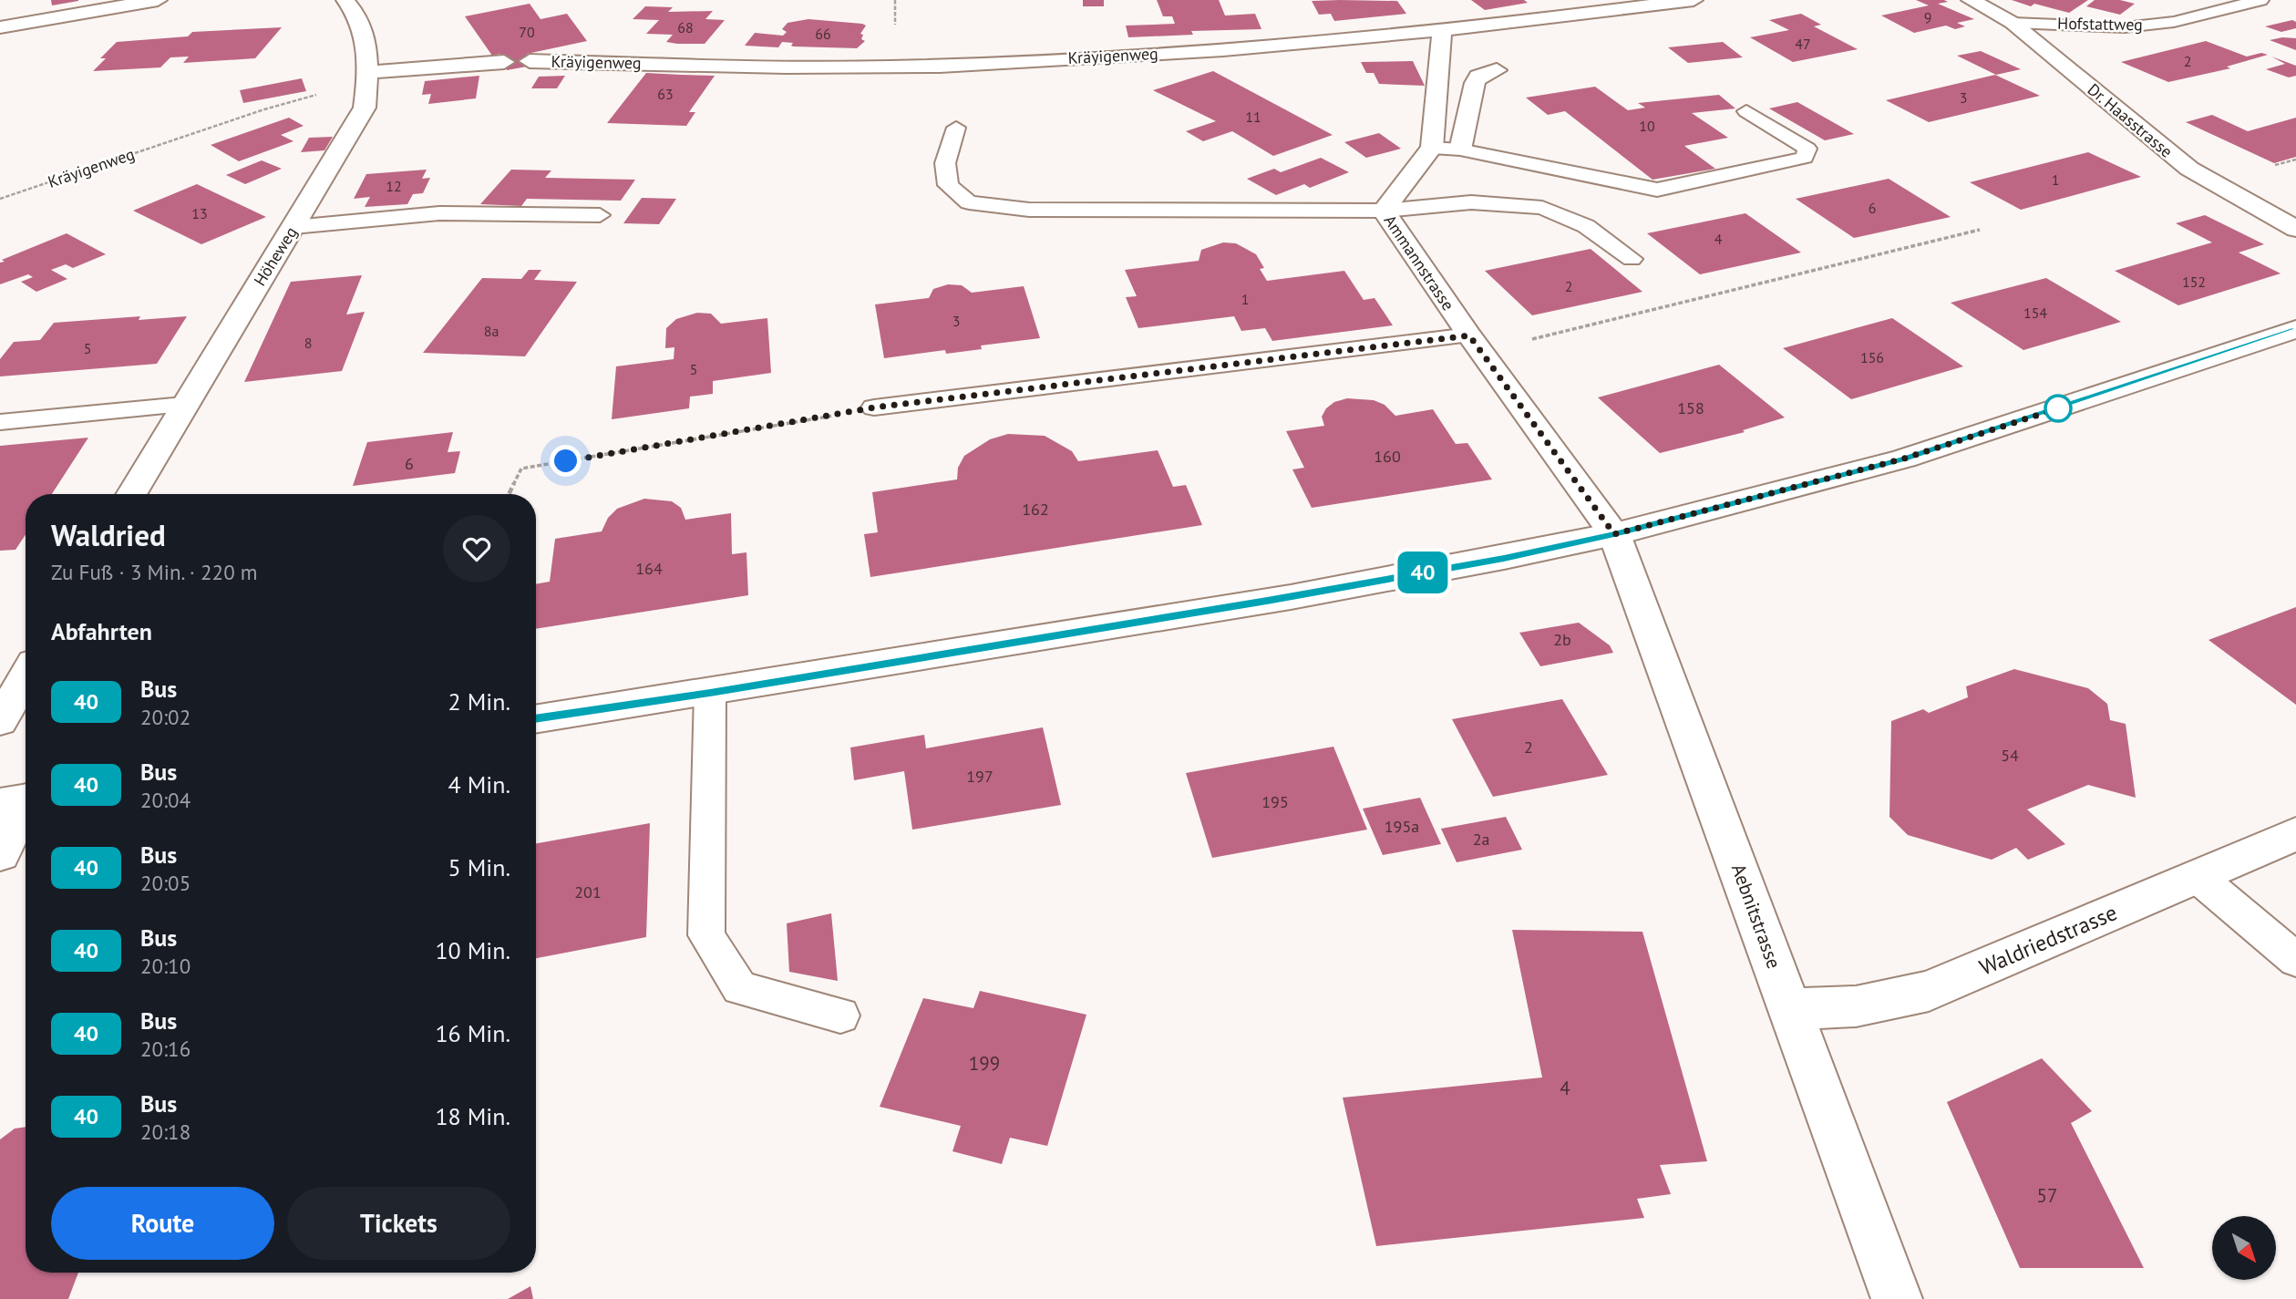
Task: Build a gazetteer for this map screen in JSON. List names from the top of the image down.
{
  "streets": {
    "street": [
      "Kräyigenweg",
      "Dr. Haasstrasse",
      "Höheweg",
      "Ammannstrasse",
      "Aebnitstrasse",
      "Waldriedstrasse"
    ],
    "lane": ["Hofstattweg"]
  },
  "crossings": [
    ["Hofstattweg", "Dr. Haasstrasse"],
    ["Kräyigenweg", "Höheweg"],
    ["Ammannstrasse", "Aebnitstrasse"],
    ["Aebnitstrasse", "Waldriedstrasse"]
  ],
  "lines": ["bus line 40"],
  "house_numbers": [
    "9",
    "68",
    "70",
    "66",
    "47",
    "2",
    "63",
    "3",
    "11",
    "10",
    "1",
    "12",
    "6",
    "13",
    "4",
    "152",
    "2",
    "1",
    "154",
    "3",
    "8a",
    "8",
    "5",
    "156",
    "5",
    "158",
    "160",
    "6",
    "162",
    "164",
    "2b",
    "2",
    "54",
    "197",
    "195",
    "195a",
    "2a",
    "201",
    "199",
    "4",
    "57"
  ],
  "north": "bottom right",
  "page": {
    "on_map": "40",
    "heading": [
      ["Waldried", "Zu Fuß · 3 Min. · 220 m"],
      "Abfahrten"
    ],
    "list": [
      {
        "mark": "40",
        "name": "Bus",
        "note": "20:02",
        "value": "2 Min."
      },
      {
        "mark": "40",
        "name": "Bus",
        "note": "20:04",
        "value": "4 Min."
      },
      {
        "mark": "40",
        "name": "Bus",
        "note": "20:05",
        "value": "5 Min."
      },
      {
        "mark": "40",
        "name": "Bus",
        "note": "20:10",
        "value": "10 Min."
      },
      {
        "mark": "40",
        "name": "Bus",
        "note": "20:16",
        "value": "16 Min."
      },
      {
        "mark": "40",
        "name": "Bus",
        "note": "20:18",
        "value": "18 Min."
      }
    ],
    "buttons": ["Route", "Tickets"]
  }
}
